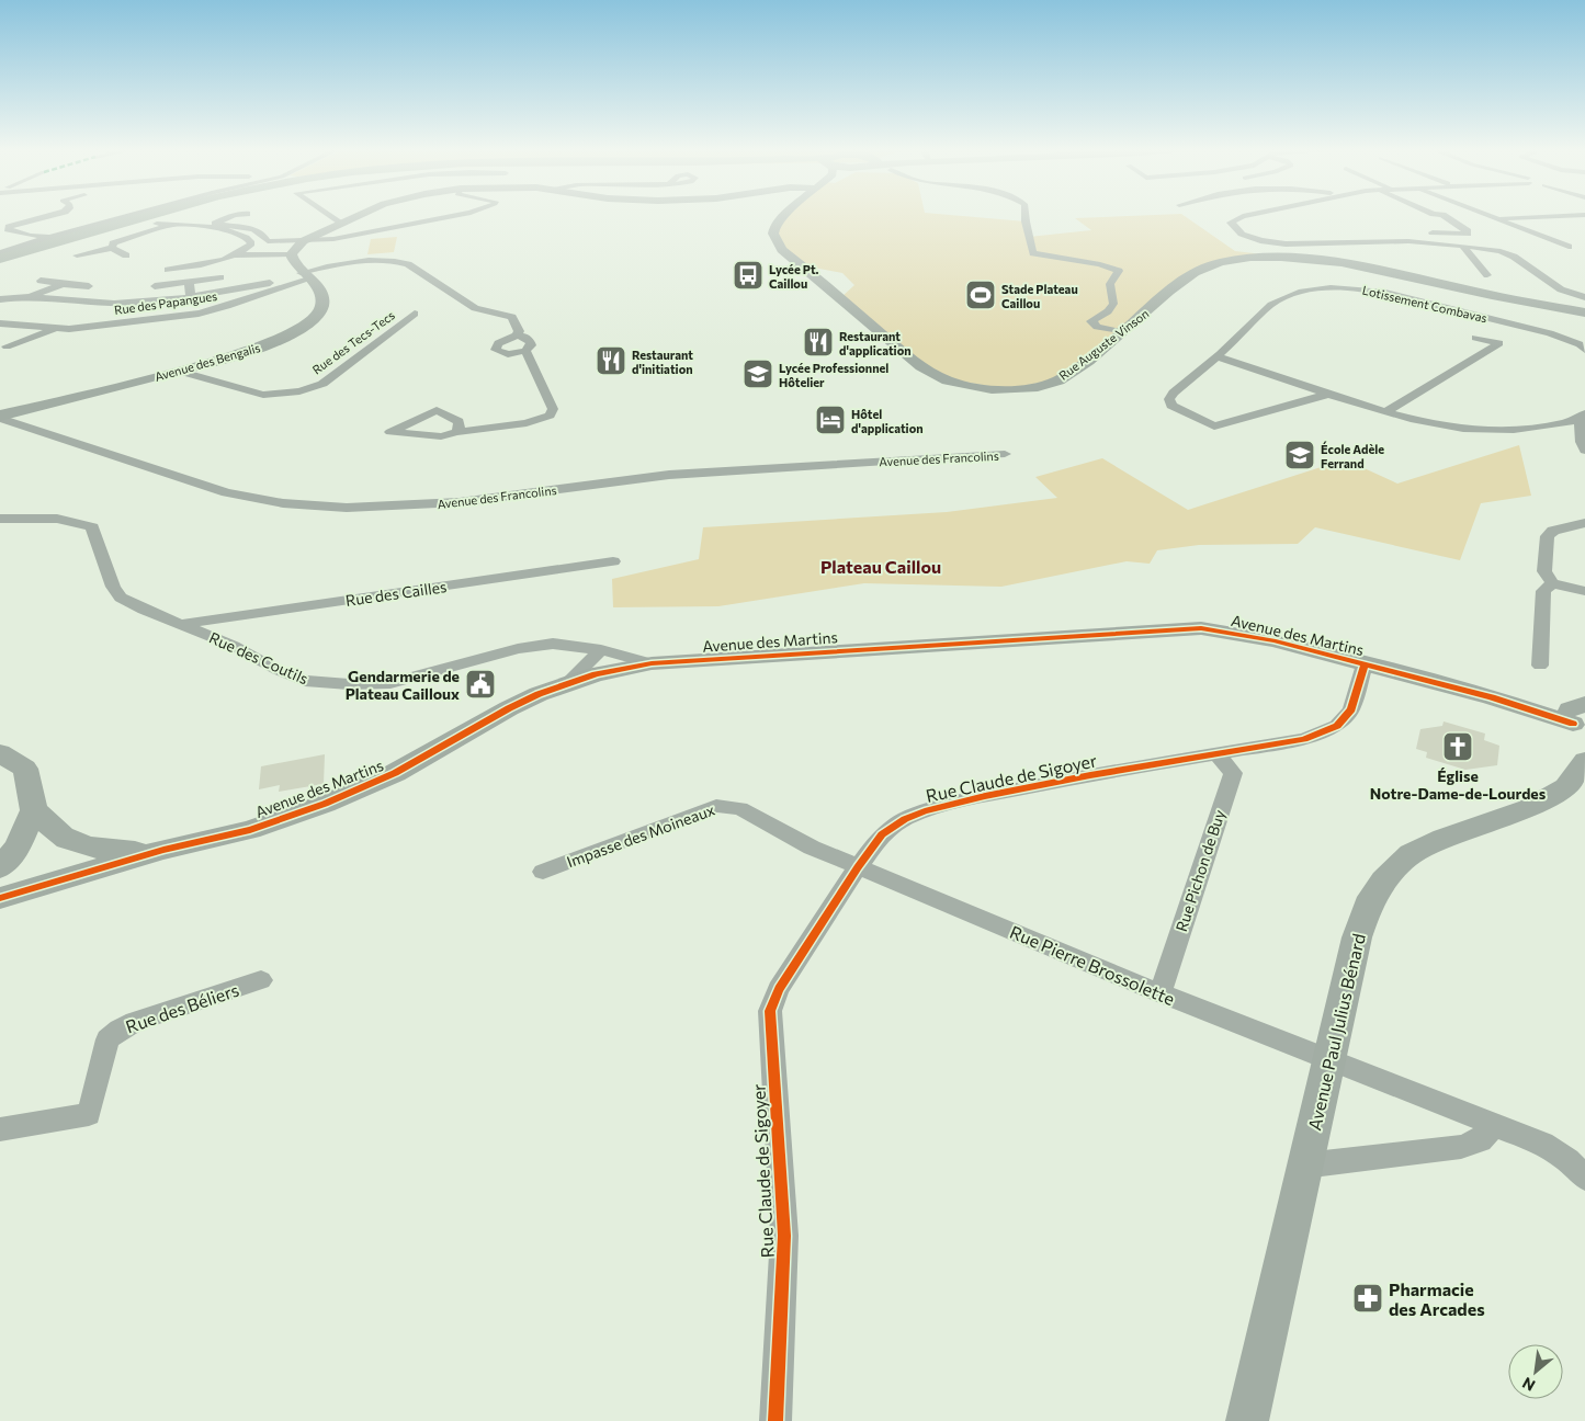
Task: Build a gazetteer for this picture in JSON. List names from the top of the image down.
{
  "streets": {
    "street": [
      "Rue des Papangues",
      "Lotissement Combavas",
      "Rue des Tecs-Tecs",
      "Rue Auguste Vinson",
      "Avenue des Bengalis",
      "Avenue des Francolins",
      "Rue des Cailles",
      "Avenue des Martins",
      "Rue des Coutils",
      "Rue Claude de Sigoyer",
      "Impasse des Moineaux",
      "Rue Pichon de Buy",
      "Rue Pierre Brossolette",
      "Rue des Béliers",
      "Avenue Paul Julius Bénard"
    ]
  },
  "crossings": [
    ["Rue des Papangues", "Avenue des Bengalis"],
    ["Rue des Tecs-Tecs", "Avenue des Bengalis"],
    ["Avenue des Bengalis", "Avenue des Francolins"],
    ["Rue des Cailles", "Rue des Coutils"],
    ["Avenue des Martins", "Rue des Coutils"],
    ["Avenue des Martins", "Rue Claude de Sigoyer"],
    ["Avenue des Martins", "Avenue Paul Julius Bénard"],
    ["Rue Claude de Sigoyer", "Impasse des Moineaux"],
    ["Rue Claude de Sigoyer", "Rue Pichon de Buy"],
    ["Rue Claude de Sigoyer", "Rue Pierre Brossolette"],
    ["Impasse des Moineaux", "Rue Pierre Brossolette"],
    ["Rue Pichon de Buy", "Rue Pierre Brossolette"],
    ["Rue Pierre Brossolette", "Avenue Paul Julius Bénard"]
  ],
  "districts": ["Plateau Caillou"],
  "places": {
    "bus stop": ["Lycée Pt. Caillou"],
    "sports": ["Stade Plateau Caillou"],
    "restaurant": ["Restaurant d'application", "Restaurant d'initiation"],
    "school or university": ["Lycée Professionnel Hôtelier", "École Adèle Ferrand"],
    "hotel": ["Hôtel d'application"],
    "public building": ["Gendarmerie de Plateau Cailloux"],
    "church": ["Église Notre-Dame-de-Lourdes"],
    "pharmacy": ["Pharmacie des Arcades"]
  },
  "north": "bottom left"
}
